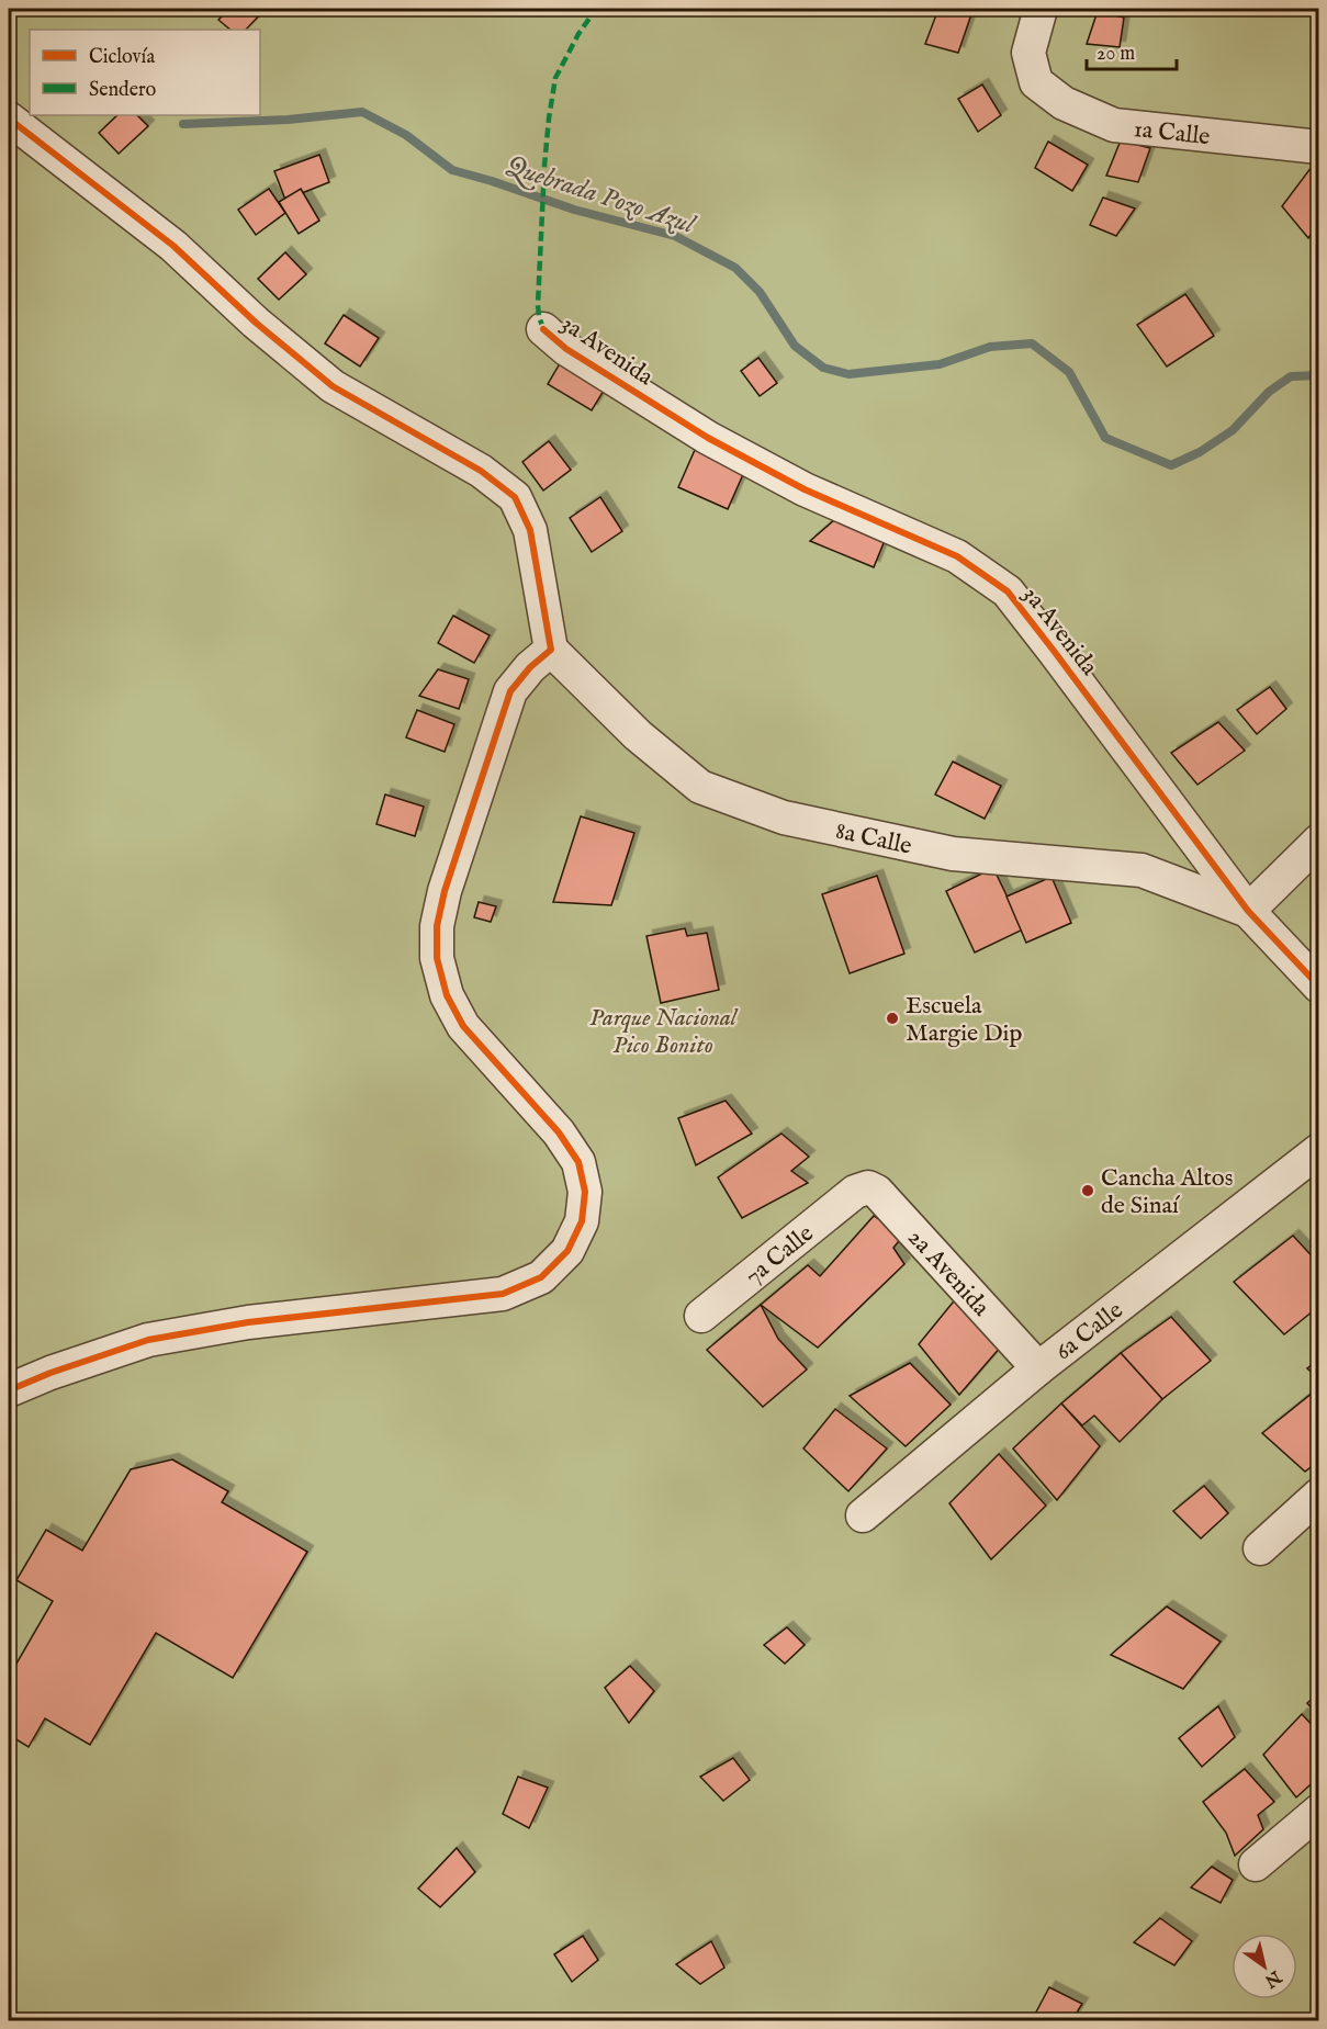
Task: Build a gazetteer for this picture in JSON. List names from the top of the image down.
{
  "streets": {
    "street": [
      "1a Calle",
      "3a Avenida",
      "8a Calle",
      "7a Calle",
      "2a Avenida",
      "6a Calle"
    ]
  },
  "crossings": [
    ["3a Avenida", "8a Calle"],
    ["7a Calle", "2a Avenida"],
    ["2a Avenida", "6a Calle"]
  ],
  "water": ["Quebrada Pozo Azul"],
  "parks": ["Parque Nacional Pico Bonito"],
  "places": ["Escuela Margie Dip", "Cancha Altos de Sinaí"],
  "legend": ["Ciclovía", "Sendero"],
  "scale_bar": "20 m",
  "north": "bottom right"
}
